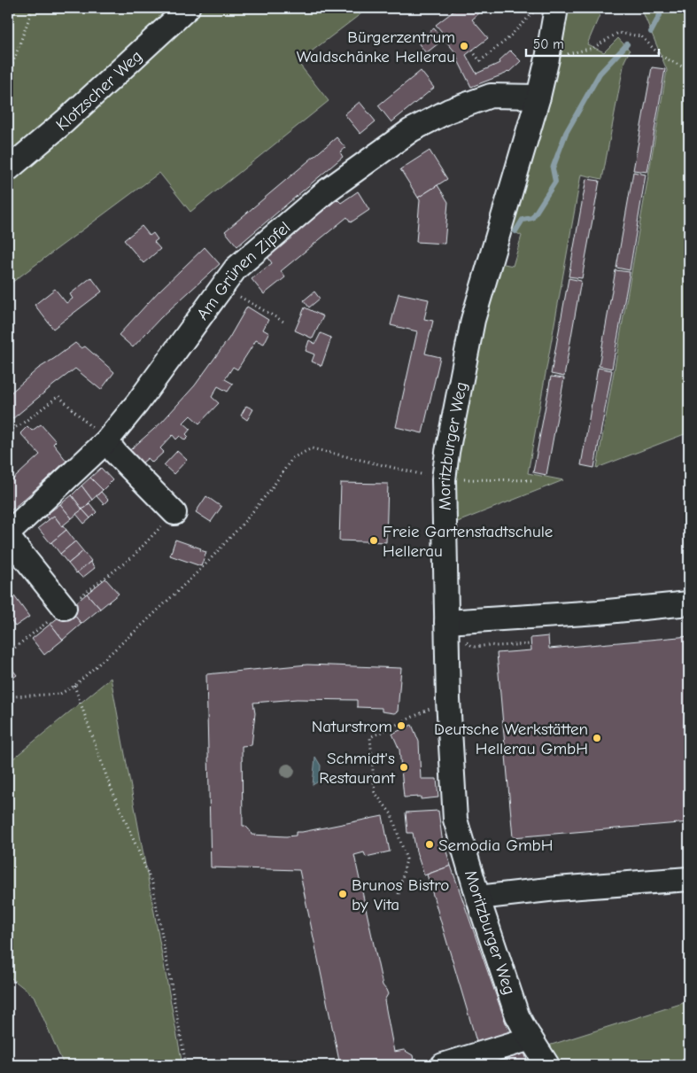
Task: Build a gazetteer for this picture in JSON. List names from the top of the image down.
{
  "streets": {
    "street": ["Klotzscher Weg", "Am Grünen Zipfel", "Moritzburger Weg"]
  },
  "crossings": [
    ["Am Grünen Zipfel", "Moritzburger Weg"]
  ],
  "places": [
    "Bürgerzentrum Waldschänke Hellerau",
    "Freie Gartenstadtschule Hellerau",
    "Naturstrom",
    "Deutsche Werkstätten Hellerau GmbH",
    "Schmidt's Restaurant",
    "Semodia GmbH",
    "Brunos Bistro by Vita"
  ],
  "scale_bar": "50 m"
}
